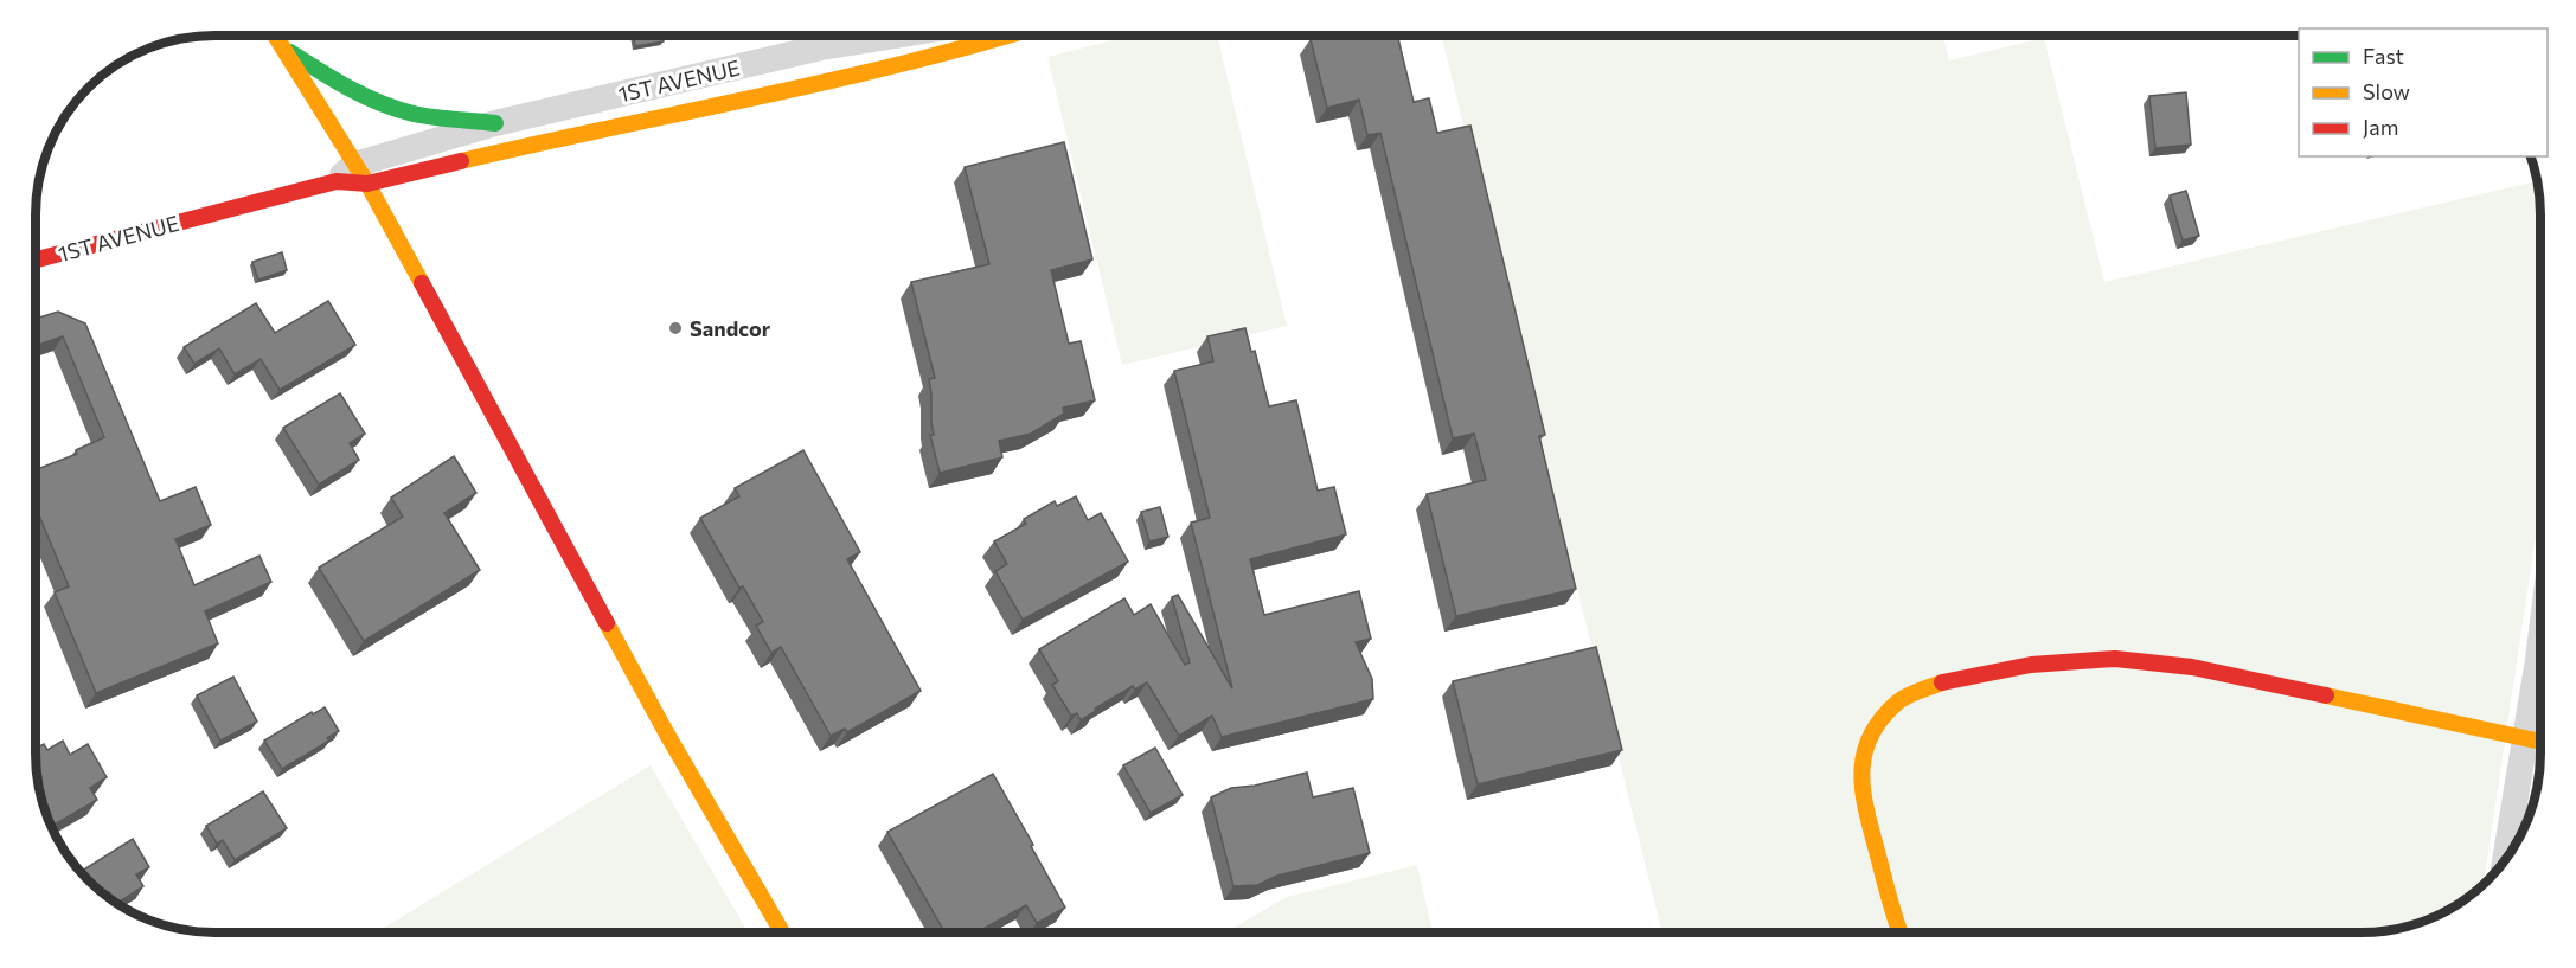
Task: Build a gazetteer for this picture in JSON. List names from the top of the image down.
{
  "streets": {
    "street": ["1ST AVENUE"]
  },
  "places": ["Sandcor"],
  "legend": ["Fast", "Slow", "Jam"]
}
